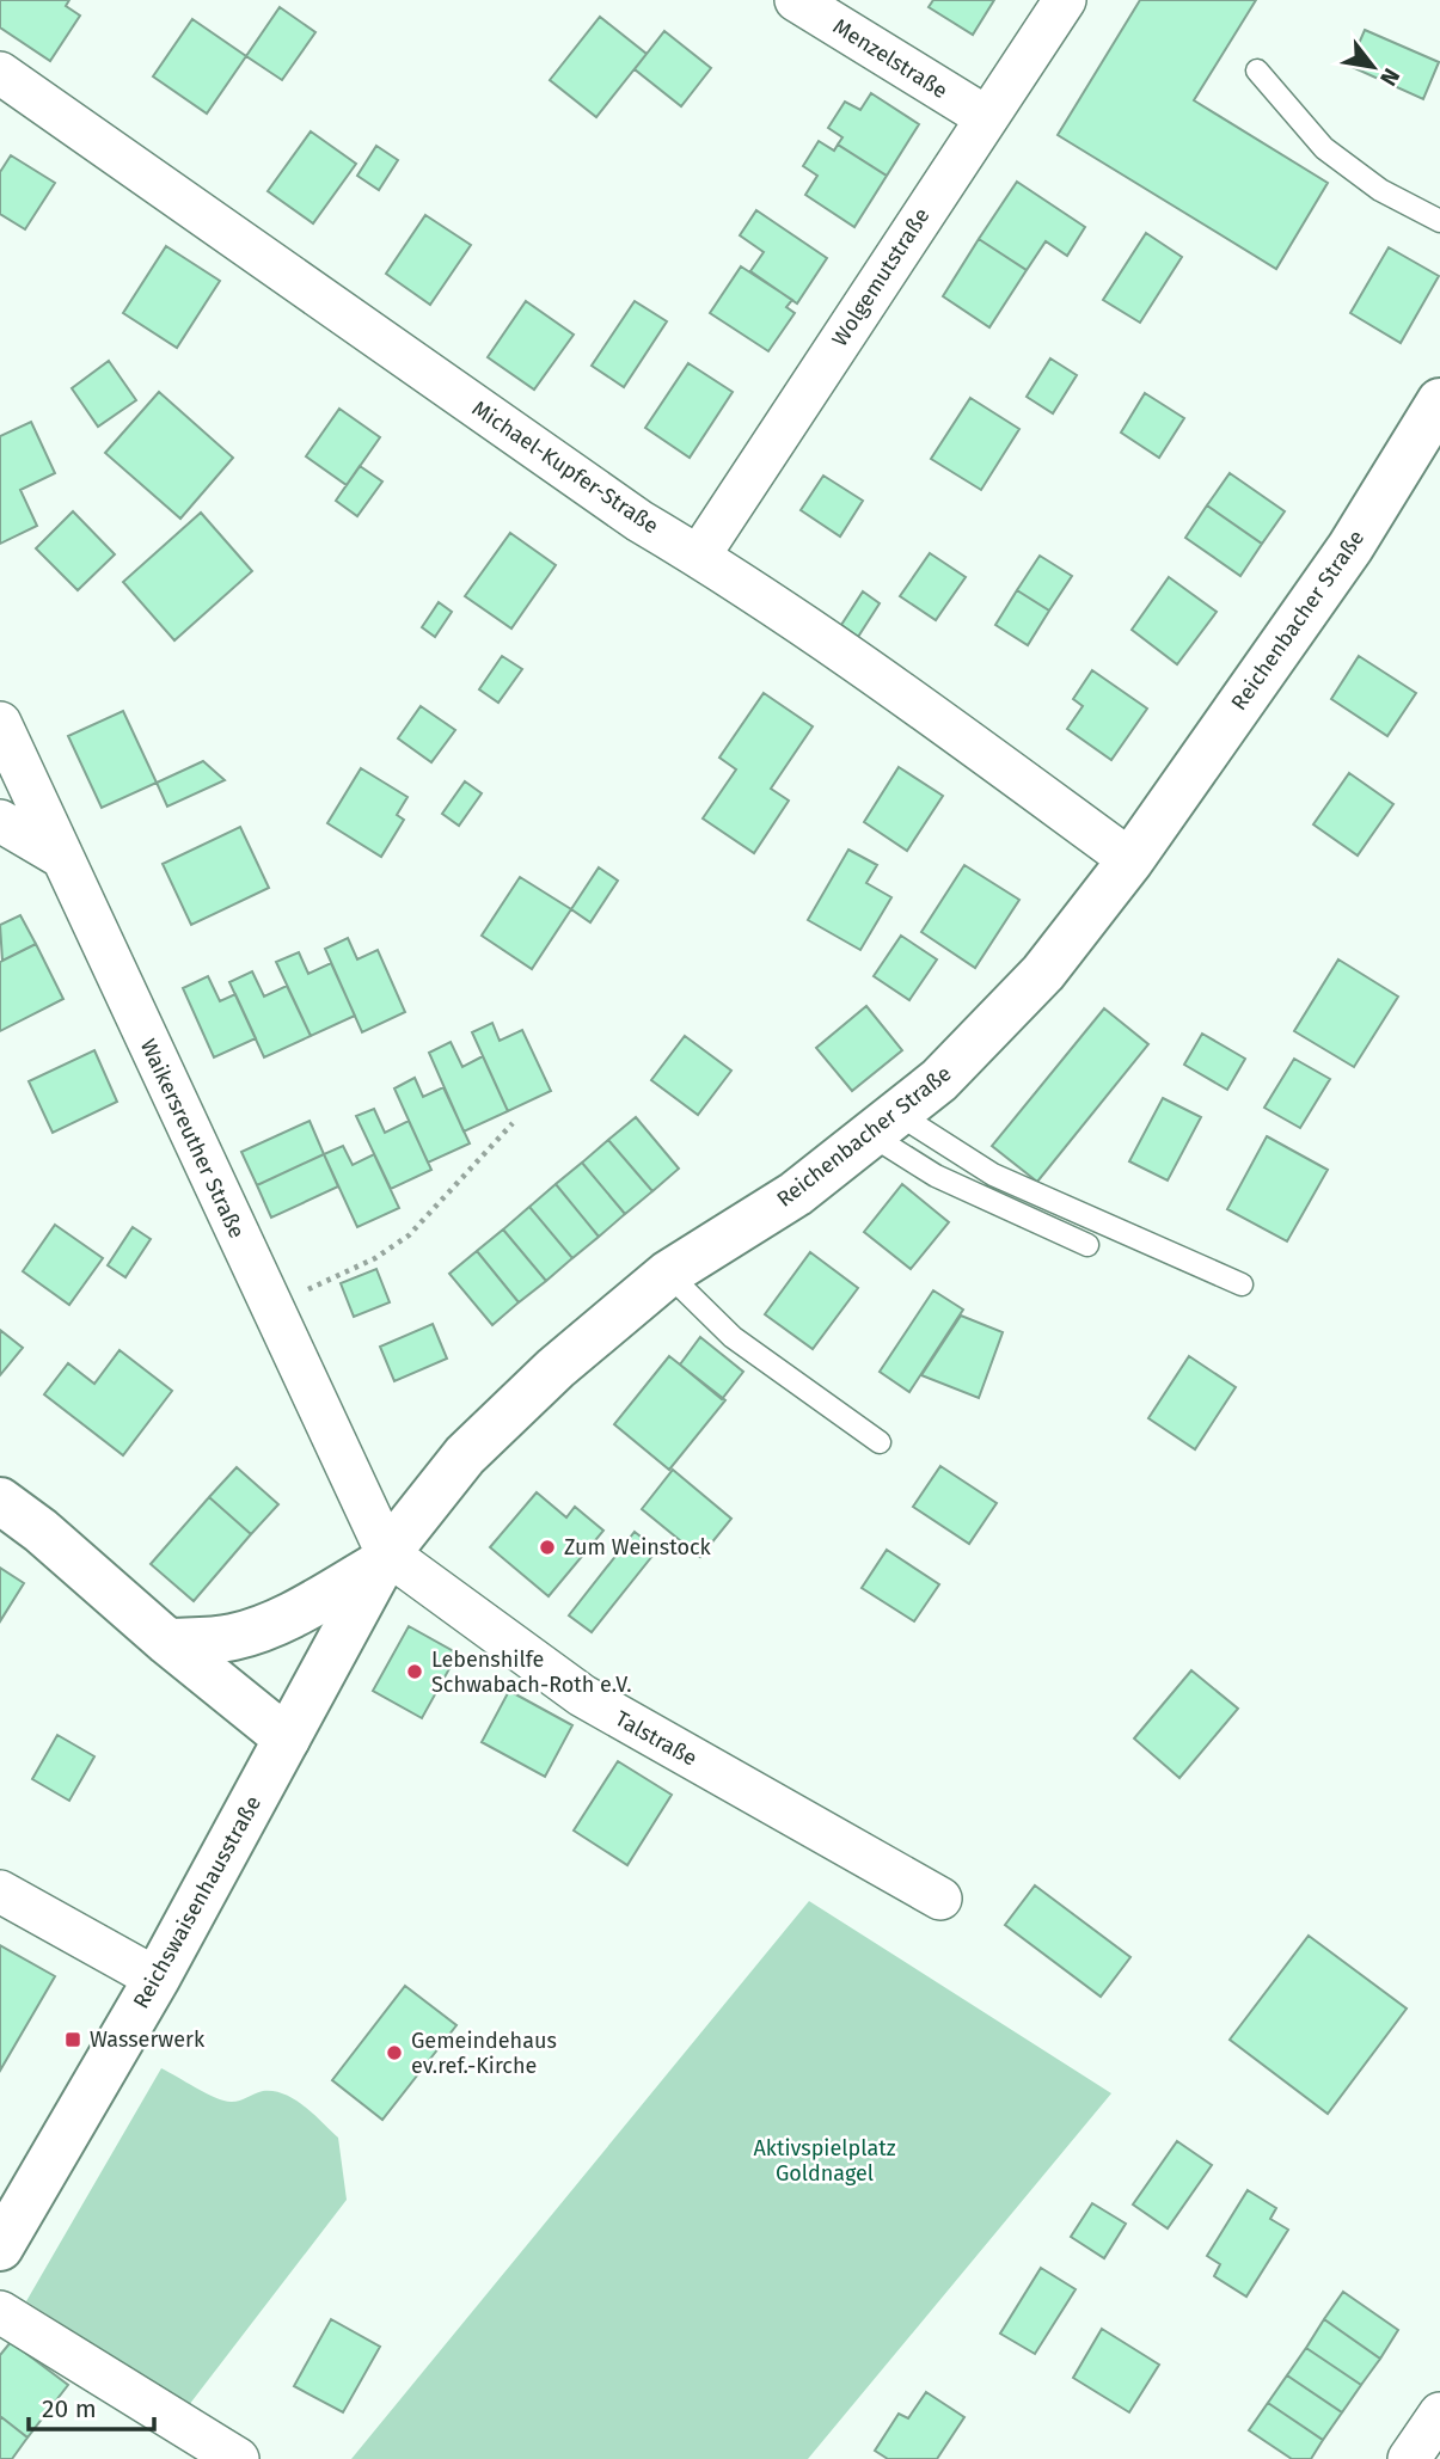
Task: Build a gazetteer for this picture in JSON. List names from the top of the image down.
{
  "streets": {
    "main road": ["Reichenbacher Straße", "Reichswaisenhausstraße"],
    "street": [
      "Menzelstraße",
      "Wolgemutstraße",
      "Michael-Kupfer-Straße",
      "Waikersreuther Straße",
      "Talstraße"
    ]
  },
  "crossings": [
    ["Menzelstraße", "Wolgemutstraße"],
    ["Wolgemutstraße", "Michael-Kupfer-Straße"],
    ["Michael-Kupfer-Straße", "Reichenbacher Straße"],
    ["Reichenbacher Straße", "Waikersreuther Straße"],
    ["Reichenbacher Straße", "Talstraße"],
    ["Reichenbacher Straße", "Reichswaisenhausstraße"],
    ["Waikersreuther Straße", "Talstraße"],
    ["Waikersreuther Straße", "Reichswaisenhausstraße"],
    ["Talstraße", "Reichswaisenhausstraße"]
  ],
  "parks": ["Aktivspielplatz Goldnagel"],
  "places": {
    "other": ["Zum Weinstock", "Lebenshilfe Schwabach-Roth e.V.", "Gemeindehaus ev.ref.-Kirche"],
    "transit": ["Wasserwerk"]
  },
  "scale_bar": "20 m",
  "north": "bottom right"
}
